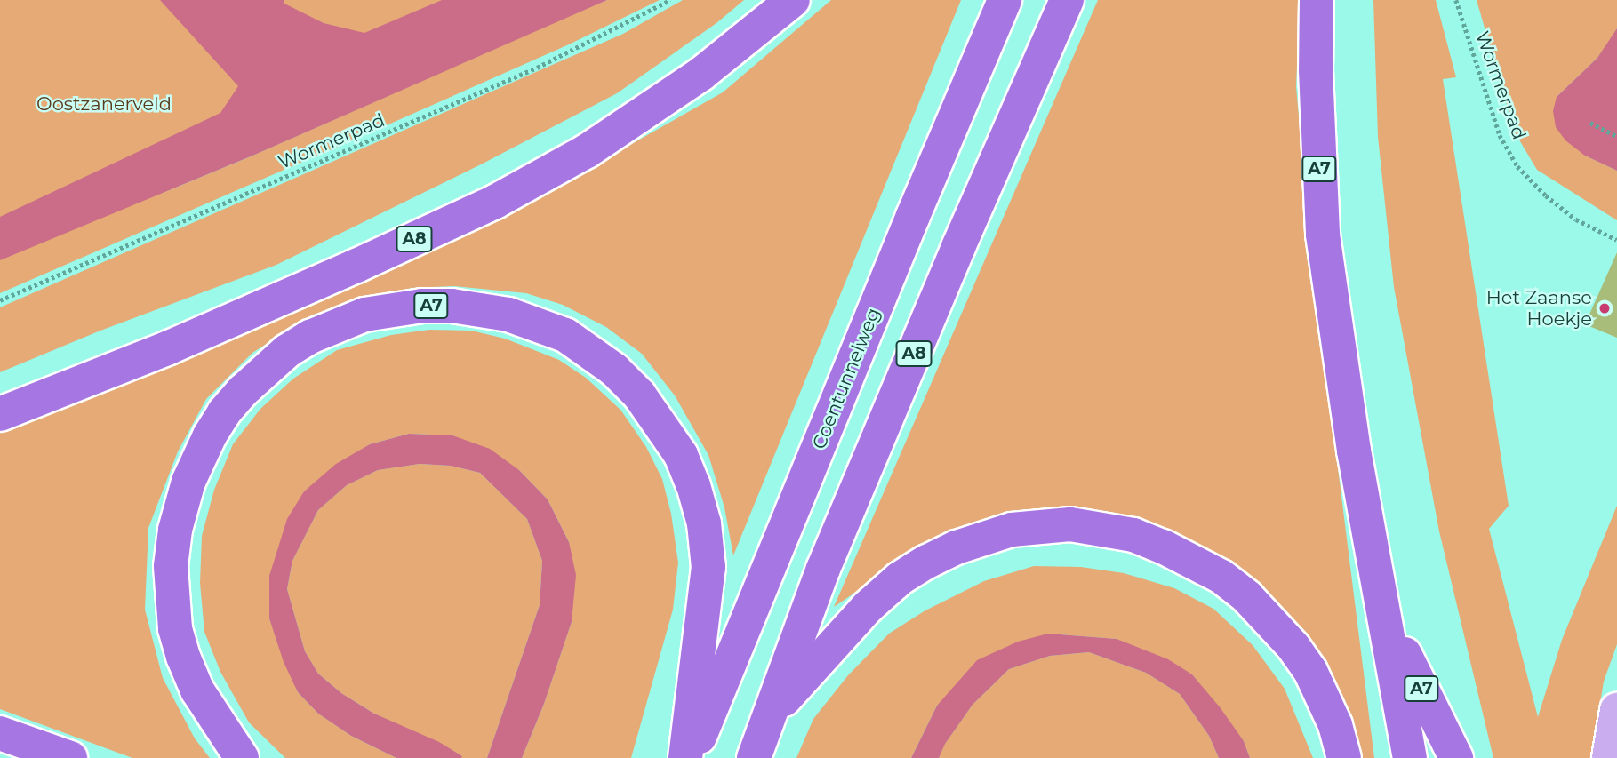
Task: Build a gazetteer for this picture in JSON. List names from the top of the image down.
{
  "streets": {
    "highway": ["A7", "A8", "Coentunnelweg"],
    "path": ["Wormerpad"]
  },
  "parks": ["Oostzanerveld"],
  "places": ["Het Zaanse Hoekje"]
}
